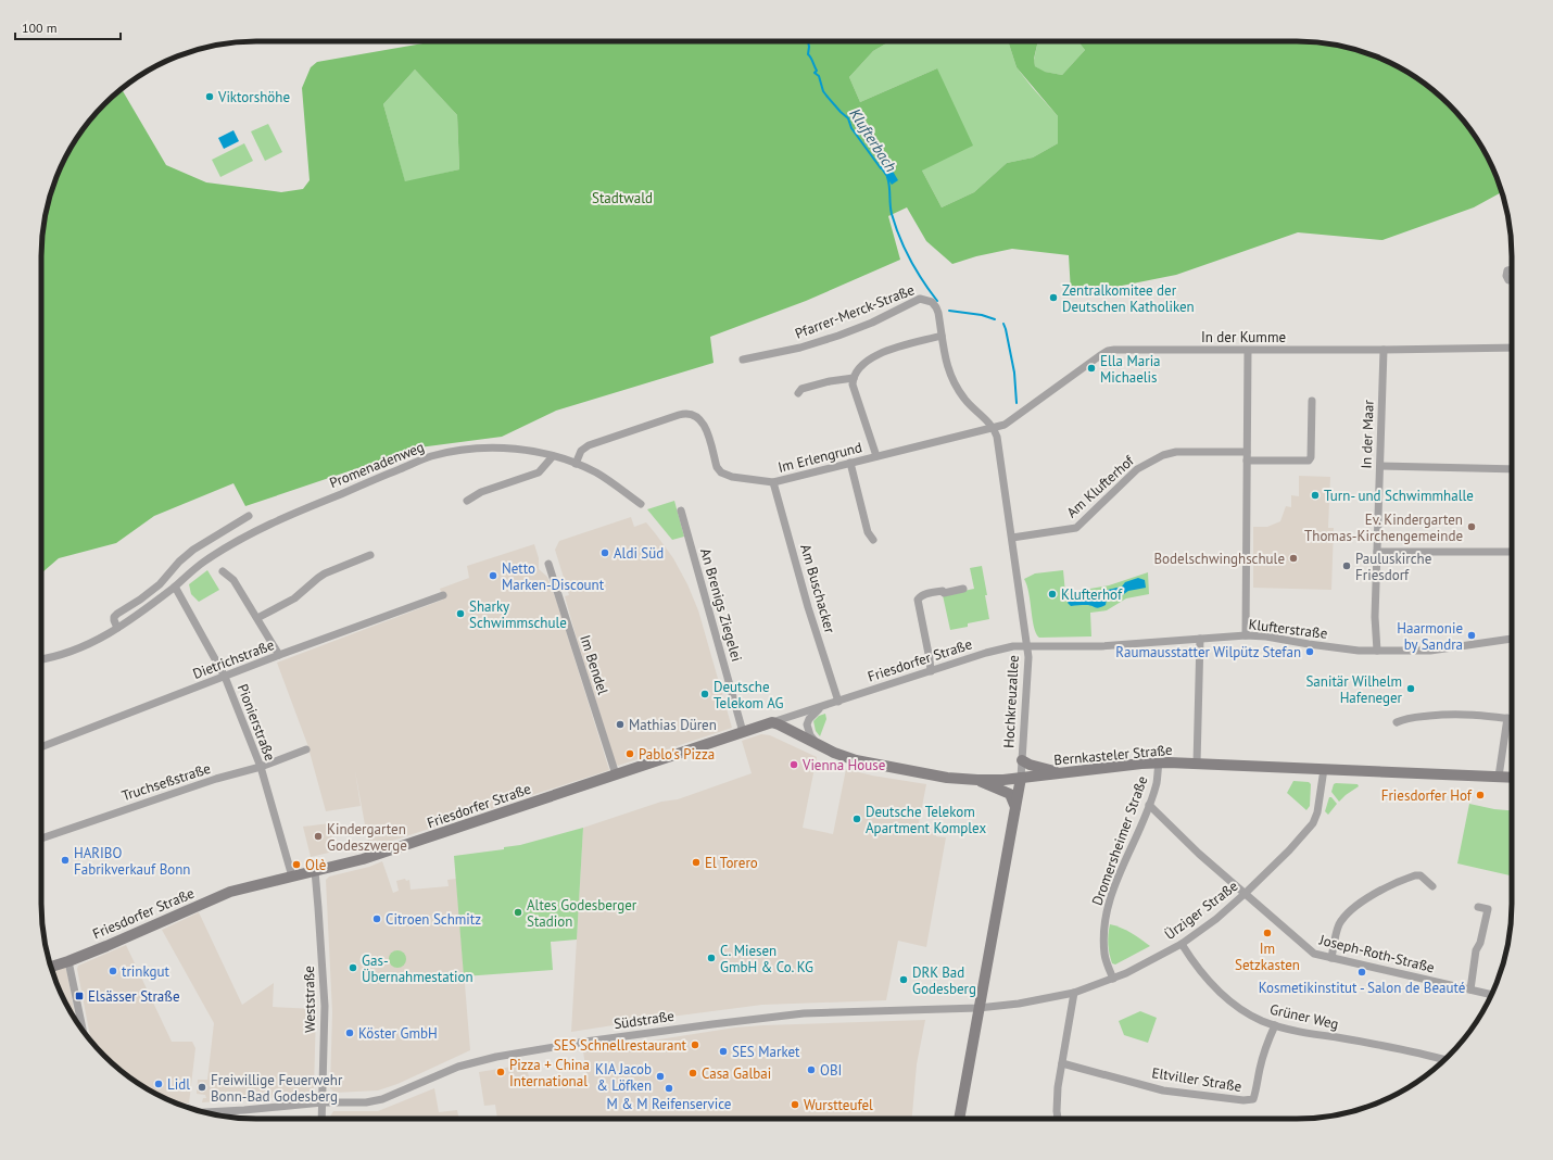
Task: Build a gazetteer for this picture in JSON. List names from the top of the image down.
{
  "streets": {
    "street": [
      "Pfarrer-Merck-Straße",
      "In der Kumme",
      "In der Maar",
      "Im Erlengrund",
      "Promenadenweg",
      "Am Klufterhof",
      "Am Buschacker",
      "An Brenigs Ziegelei",
      "Klufterstraße",
      "Dietrichstraße",
      "Friesdorfer Straße",
      "Im Bendel",
      "Hochkreuzallee",
      "Pionierstraße",
      "Bernkasteler Straße",
      "Truchseßstraße",
      "Dromersheimer Straße",
      "Ürziger Straße",
      "Joseph-Roth-Straße",
      "Weststraße",
      "Grüner Weg",
      "Südstraße",
      "Eltviller Straße"
    ]
  },
  "crossings": [
    ["Pfarrer-Merck-Straße", "Hochkreuzallee"],
    ["In der Kumme", "In der Maar"],
    ["In der Kumme", "Im Erlengrund"],
    ["In der Kumme", "Hochkreuzallee"],
    ["In der Maar", "Klufterstraße"],
    ["Im Erlengrund", "Promenadenweg"],
    ["Im Erlengrund", "Am Buschacker"],
    ["Im Erlengrund", "Hochkreuzallee"],
    ["Promenadenweg", "Pionierstraße"],
    ["Am Klufterhof", "Hochkreuzallee"],
    ["Am Buschacker", "Friesdorfer Straße"],
    ["An Brenigs Ziegelei", "Friesdorfer Straße"],
    ["Klufterstraße", "Friesdorfer Straße"],
    ["Klufterstraße", "Hochkreuzallee"],
    ["Dietrichstraße", "Pionierstraße"],
    ["Friesdorfer Straße", "Im Bendel"],
    ["Friesdorfer Straße", "Hochkreuzallee"],
    ["Friesdorfer Straße", "Pionierstraße"],
    ["Friesdorfer Straße", "Bernkasteler Straße"],
    ["Friesdorfer Straße", "Weststraße"],
    ["Hochkreuzallee", "Bernkasteler Straße"],
    ["Hochkreuzallee", "Ürziger Straße"],
    ["Hochkreuzallee", "Südstraße"],
    ["Pionierstraße", "Truchseßstraße"],
    ["Bernkasteler Straße", "Dromersheimer Straße"],
    ["Bernkasteler Straße", "Ürziger Straße"],
    ["Dromersheimer Straße", "Ürziger Straße"],
    ["Dromersheimer Straße", "Joseph-Roth-Straße"],
    ["Ürziger Straße", "Joseph-Roth-Straße"],
    ["Ürziger Straße", "Grüner Weg"],
    ["Ürziger Straße", "Südstraße"],
    ["Weststraße", "Südstraße"],
    ["Grüner Weg", "Eltviller Straße"]
  ],
  "water": ["Klufterbach"],
  "parks": ["Stadtwald"],
  "places": {
    "other": [
      "Viktorshöhe",
      "Zentralkomitee der Deutschen Katholiken",
      "Ella Maria Michaelis",
      "Turn- und Schwimmhalle",
      "Ev. Kindergarten Thomas-Kirchengemeinde",
      "Aldi Süd",
      "Bodelschwinghschule",
      "Pauluskirche Friesdorf",
      "Netto Marken-Discount",
      "Klufterhof",
      "Sharky Schwimmschule",
      "Haarmonie by Sandra",
      "Raumausstatter Wilpütz Stefan",
      "Sanitär Wilhelm Hafeneger",
      "Deutsche Telekom AG",
      "Mathias Düren",
      "Pablo's Pizza",
      "Vienna House",
      "Friesdorfer Hof",
      "Deutsche Telekom Apartment Komplex",
      "Kindergarten Godeszwerge",
      "HARIBO Fabrikverkauf Bonn",
      "El Torero",
      "Olè",
      "Altes Godesberger Stadion",
      "Citroen Schmitz",
      "Im Setzkasten",
      "C. Miesen GmbH & Co. KG",
      "Gas- Übernahmestation",
      "trinkgut",
      "Kosmetikinstitut - Salon de Beauté",
      "DRK Bad Godesberg",
      "Köster GmbH",
      "SES Schnellrestaurant",
      "SES Market",
      "OBI",
      "Pizza + China International",
      "Casa Galbai",
      "KIA Jacob & Löfken",
      "Lidl",
      "Freiwillige Feuerwehr Bonn-Bad Godesberg",
      "M & M Reifenservice",
      "Wurstteufel"
    ],
    "transit": ["Elsässer Straße"]
  },
  "scale_bar": "100 m"
}
